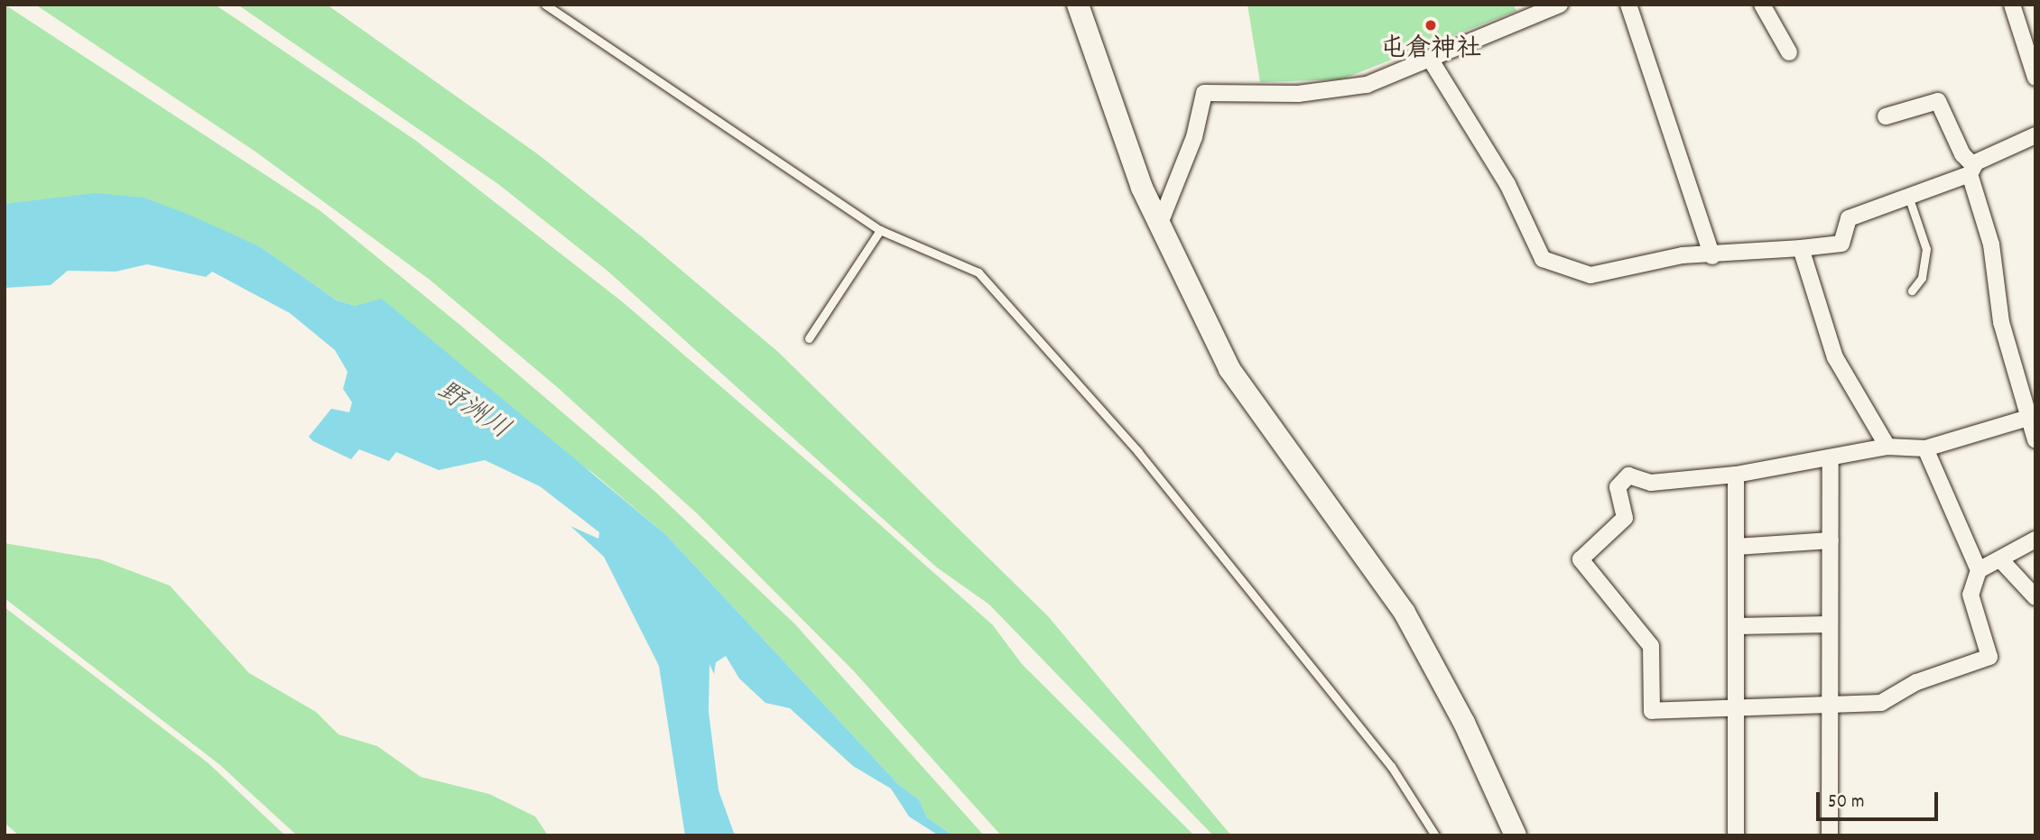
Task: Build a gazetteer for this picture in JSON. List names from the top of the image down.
{
  "water": ["野洲川"],
  "places": ["屯倉神社"],
  "scale_bar": "50 m"
}
